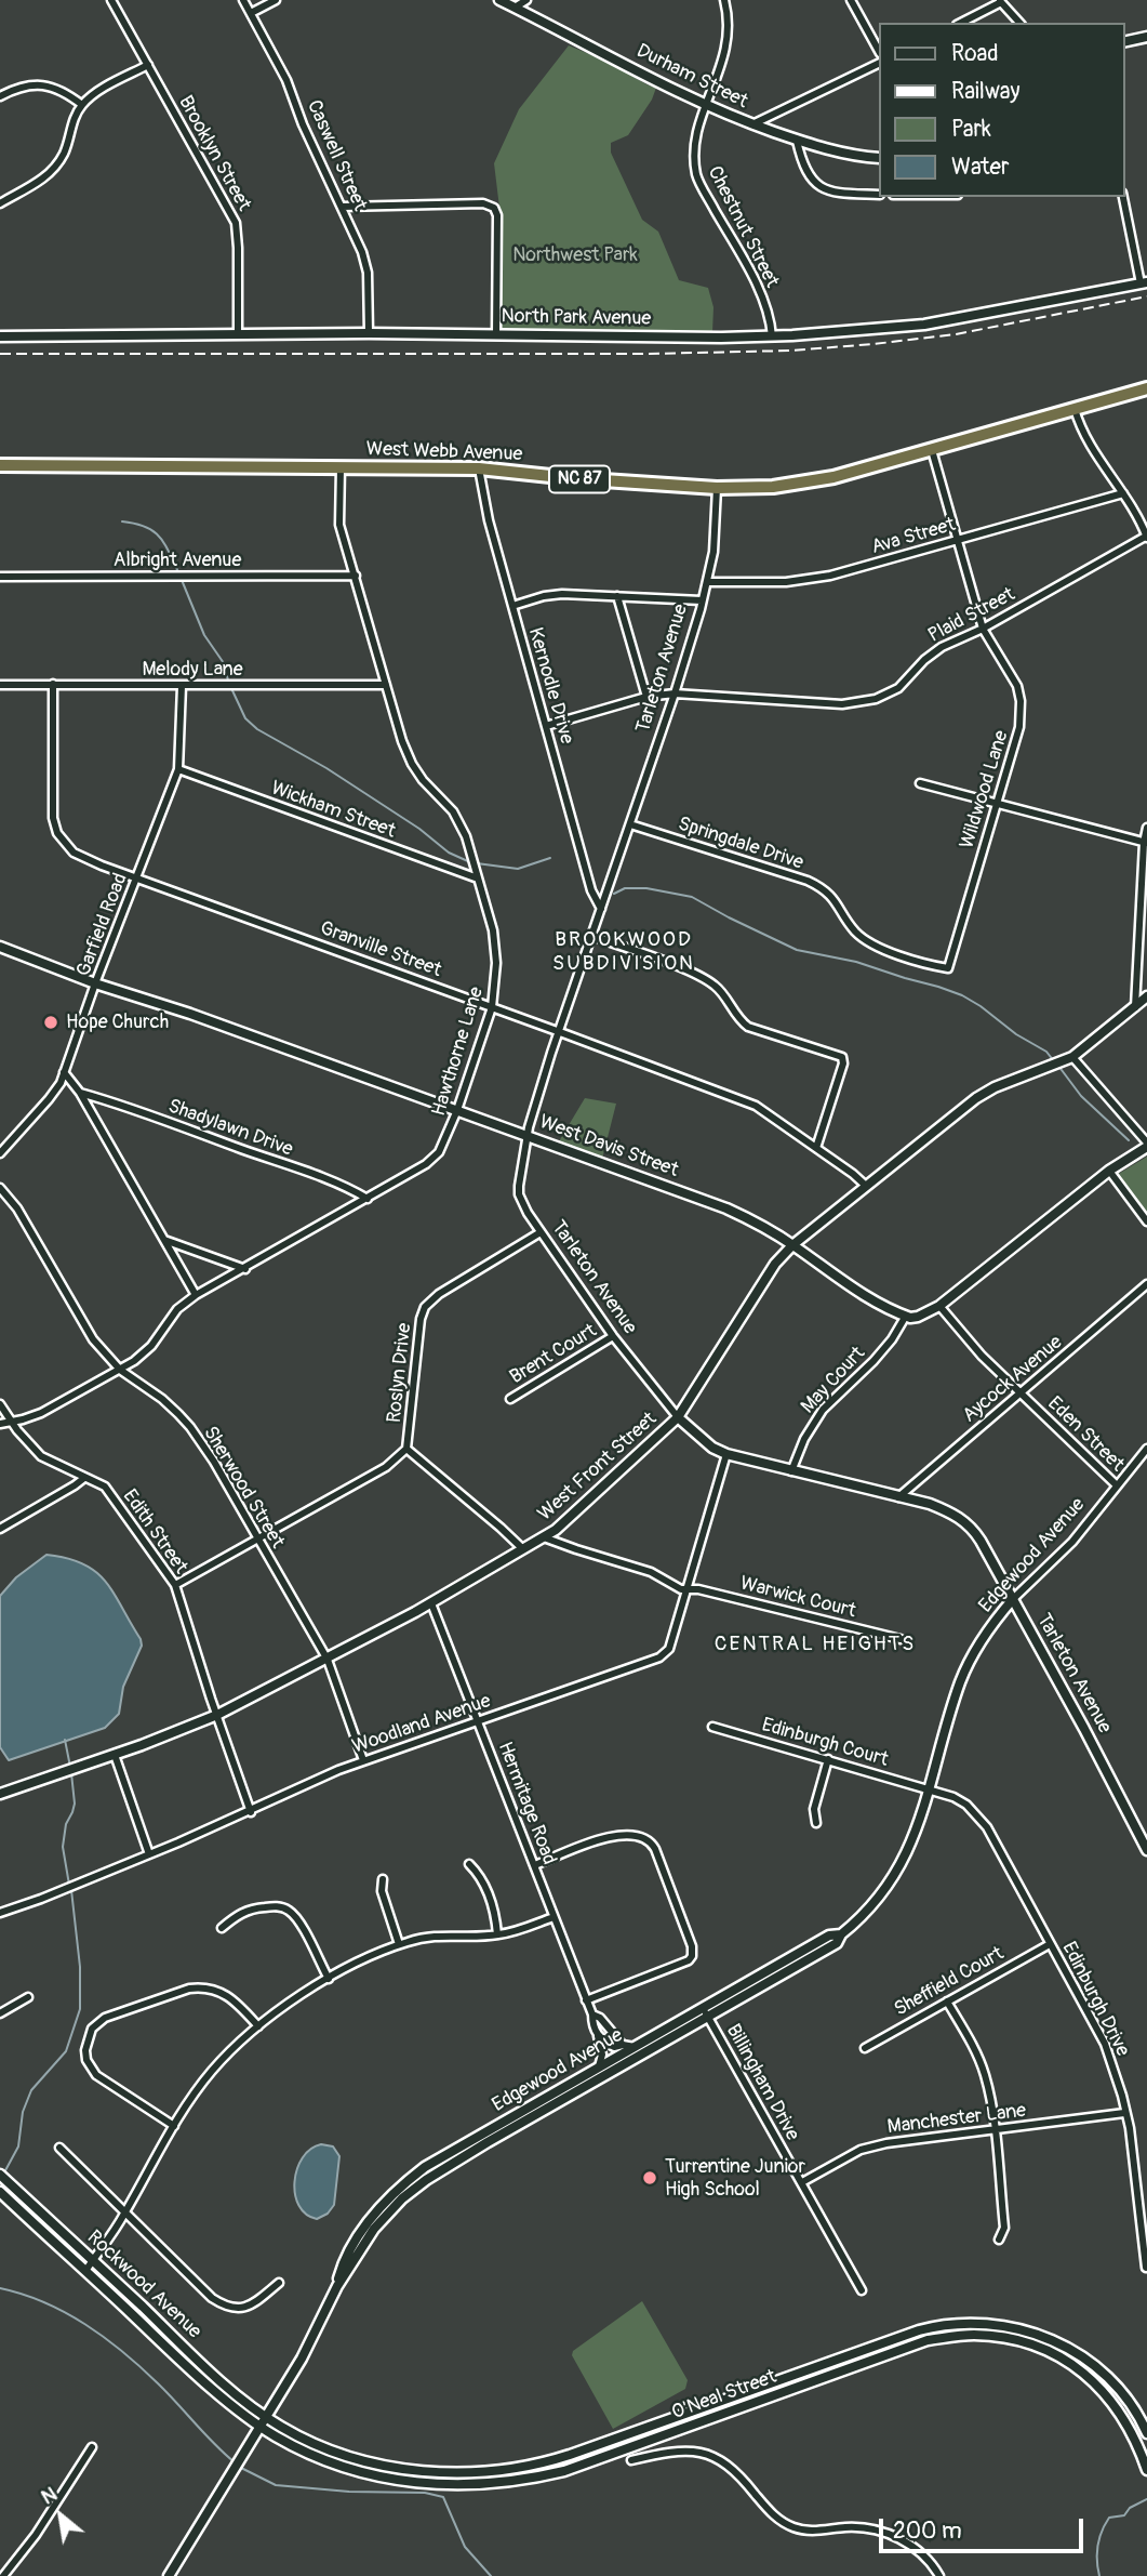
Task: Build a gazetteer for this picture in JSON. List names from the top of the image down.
{
  "streets": {
    "highway": ["West Webb Avenue", "NC 87"],
    "street": [
      "Durham Street",
      "Brooklyn Street",
      "Caswell Street",
      "Chestnut Street",
      "North Park Avenue",
      "Ava Street",
      "Albright Avenue",
      "Plaid Street",
      "Tarleton Avenue",
      "Melody Lane",
      "Kernodle Drive",
      "Wildwood Lane",
      "Wickham Street",
      "Springdale Drive",
      "Garfield Road",
      "Granville Street",
      "Hawthorne Lane",
      "Shadylawn Drive",
      "West Davis Street",
      "Brent Court",
      "Roslyn Drive",
      "Aycock Avenue",
      "May Court",
      "Eden Street",
      "West Front Street",
      "Sherwood Street",
      "Edith Street",
      "Edgewood Avenue",
      "Warwick Court",
      "Woodland Avenue",
      "Edinburgh Court",
      "Hermitage Road",
      "Sheffield Court",
      "Edinburgh Drive",
      "Billingham Drive",
      "Manchester Lane",
      "Rockwood Avenue",
      "O'Neal Street"
    ]
  },
  "crossings": [
    ["Durham Street", "Chestnut Street"],
    ["Brooklyn Street", "North Park Avenue"],
    ["Caswell Street", "North Park Avenue"],
    ["Chestnut Street", "North Park Avenue"],
    ["West Webb Avenue", "Tarleton Avenue"],
    ["West Webb Avenue", "Kernodle Drive"],
    ["West Webb Avenue", "Wildwood Lane"],
    ["West Webb Avenue", "Hawthorne Lane"],
    ["Ava Street", "Tarleton Avenue"],
    ["Ava Street", "Wildwood Lane"],
    ["Albright Avenue", "Hawthorne Lane"],
    ["Plaid Street", "Tarleton Avenue"],
    ["Plaid Street", "Kernodle Drive"],
    ["Plaid Street", "Wildwood Lane"],
    ["Tarleton Avenue", "Kernodle Drive"],
    ["Tarleton Avenue", "Springdale Drive"],
    ["Tarleton Avenue", "Granville Street"],
    ["Tarleton Avenue", "West Davis Street"],
    ["Tarleton Avenue", "Brent Court"],
    ["Tarleton Avenue", "Roslyn Drive"],
    ["Tarleton Avenue", "Aycock Avenue"],
    ["Tarleton Avenue", "May Court"],
    ["Tarleton Avenue", "West Front Street"],
    ["Tarleton Avenue", "Edgewood Avenue"],
    ["Tarleton Avenue", "Woodland Avenue"],
    ["Melody Lane", "Garfield Road"],
    ["Melody Lane", "Granville Street"],
    ["Melody Lane", "Hawthorne Lane"],
    ["Wildwood Lane", "Springdale Drive"],
    ["Wickham Street", "Garfield Road"],
    ["Wickham Street", "Hawthorne Lane"],
    ["Garfield Road", "Granville Street"],
    ["Garfield Road", "West Davis Street"],
    ["Granville Street", "Hawthorne Lane"],
    ["Granville Street", "West Front Street"],
    ["Hawthorne Lane", "Shadylawn Drive"],
    ["Hawthorne Lane", "West Davis Street"],
    ["Hawthorne Lane", "Sherwood Street"],
    ["Hawthorne Lane", "Edith Street"],
    ["West Davis Street", "May Court"],
    ["West Davis Street", "West Front Street"],
    ["Roslyn Drive", "Sherwood Street"],
    ["Roslyn Drive", "Edith Street"],
    ["Aycock Avenue", "Eden Street"],
    ["Eden Street", "Edgewood Avenue"],
    ["West Front Street", "Sherwood Street"],
    ["West Front Street", "Edith Street"],
    ["West Front Street", "Warwick Court"],
    ["West Front Street", "Hermitage Road"],
    ["Sherwood Street", "Woodland Avenue"],
    ["Edith Street", "Woodland Avenue"],
    ["Edgewood Avenue", "Edinburgh Court"],
    ["Edgewood Avenue", "Hermitage Road"],
    ["Edgewood Avenue", "Edinburgh Drive"],
    ["Edgewood Avenue", "Billingham Drive"],
    ["Edgewood Avenue", "Rockwood Avenue"],
    ["Edgewood Avenue", "O'Neal Street"],
    ["Warwick Court", "Woodland Avenue"],
    ["Woodland Avenue", "Hermitage Road"],
    ["Edinburgh Court", "Edinburgh Drive"],
    ["Sheffield Court", "Edinburgh Drive"],
    ["Edinburgh Drive", "Manchester Lane"],
    ["Billingham Drive", "Manchester Lane"],
    ["Rockwood Avenue", "O'Neal Street"]
  ],
  "districts": ["BROOKWOOD SUBDIVISION", "CENTRAL HEIGHTS"],
  "parks": ["Northwest Park"],
  "places": ["Hope Church", "Turrentine Junior High School"],
  "legend": [
    "Road",
    "Railway",
    "Park",
    "Water"
  ],
  "scale_bar": "200 m",
  "north": "top left"
}
